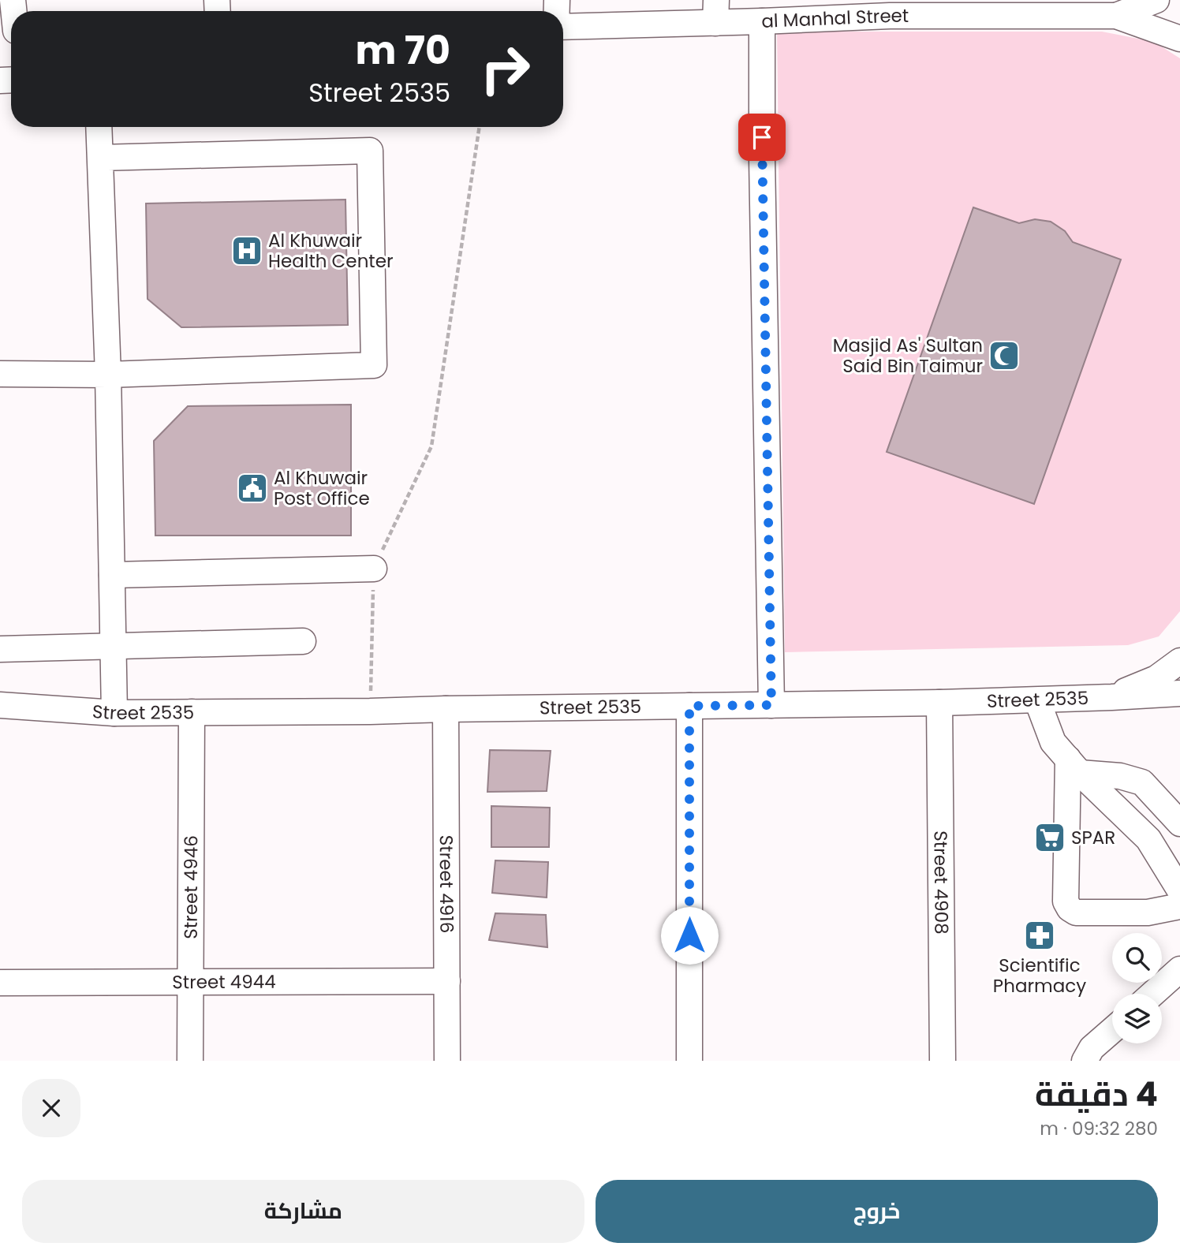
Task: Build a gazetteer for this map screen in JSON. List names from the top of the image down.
{
  "streets": {
    "street": [
      "al Manhal Street",
      "Street 2535",
      "Street 4908",
      "Street 4916",
      "Street 4946",
      "Street 4944"
    ]
  },
  "crossings": [
    ["Street 2535", "Street 4908"],
    ["Street 2535", "Street 4916"],
    ["Street 2535", "Street 4946"],
    ["Street 4916", "Street 4944"],
    ["Street 4946", "Street 4944"]
  ],
  "places": {
    "hospital": ["Al Khuwair Health Center"],
    "mosque": ["Masjid As' Sultan Said Bin Taimur"],
    "public building": ["Al Khuwair Post Office"],
    "supermarket": ["SPAR"],
    "pharmacy": ["Scientific Pharmacy"]
  },
  "page": {
    "turn": ["70 m", "Street 2535"],
    "heading": ["4 دقيقة", "280 m · 09:32"],
    "buttons": ["خروج", "مشاركة"]
  }
}
